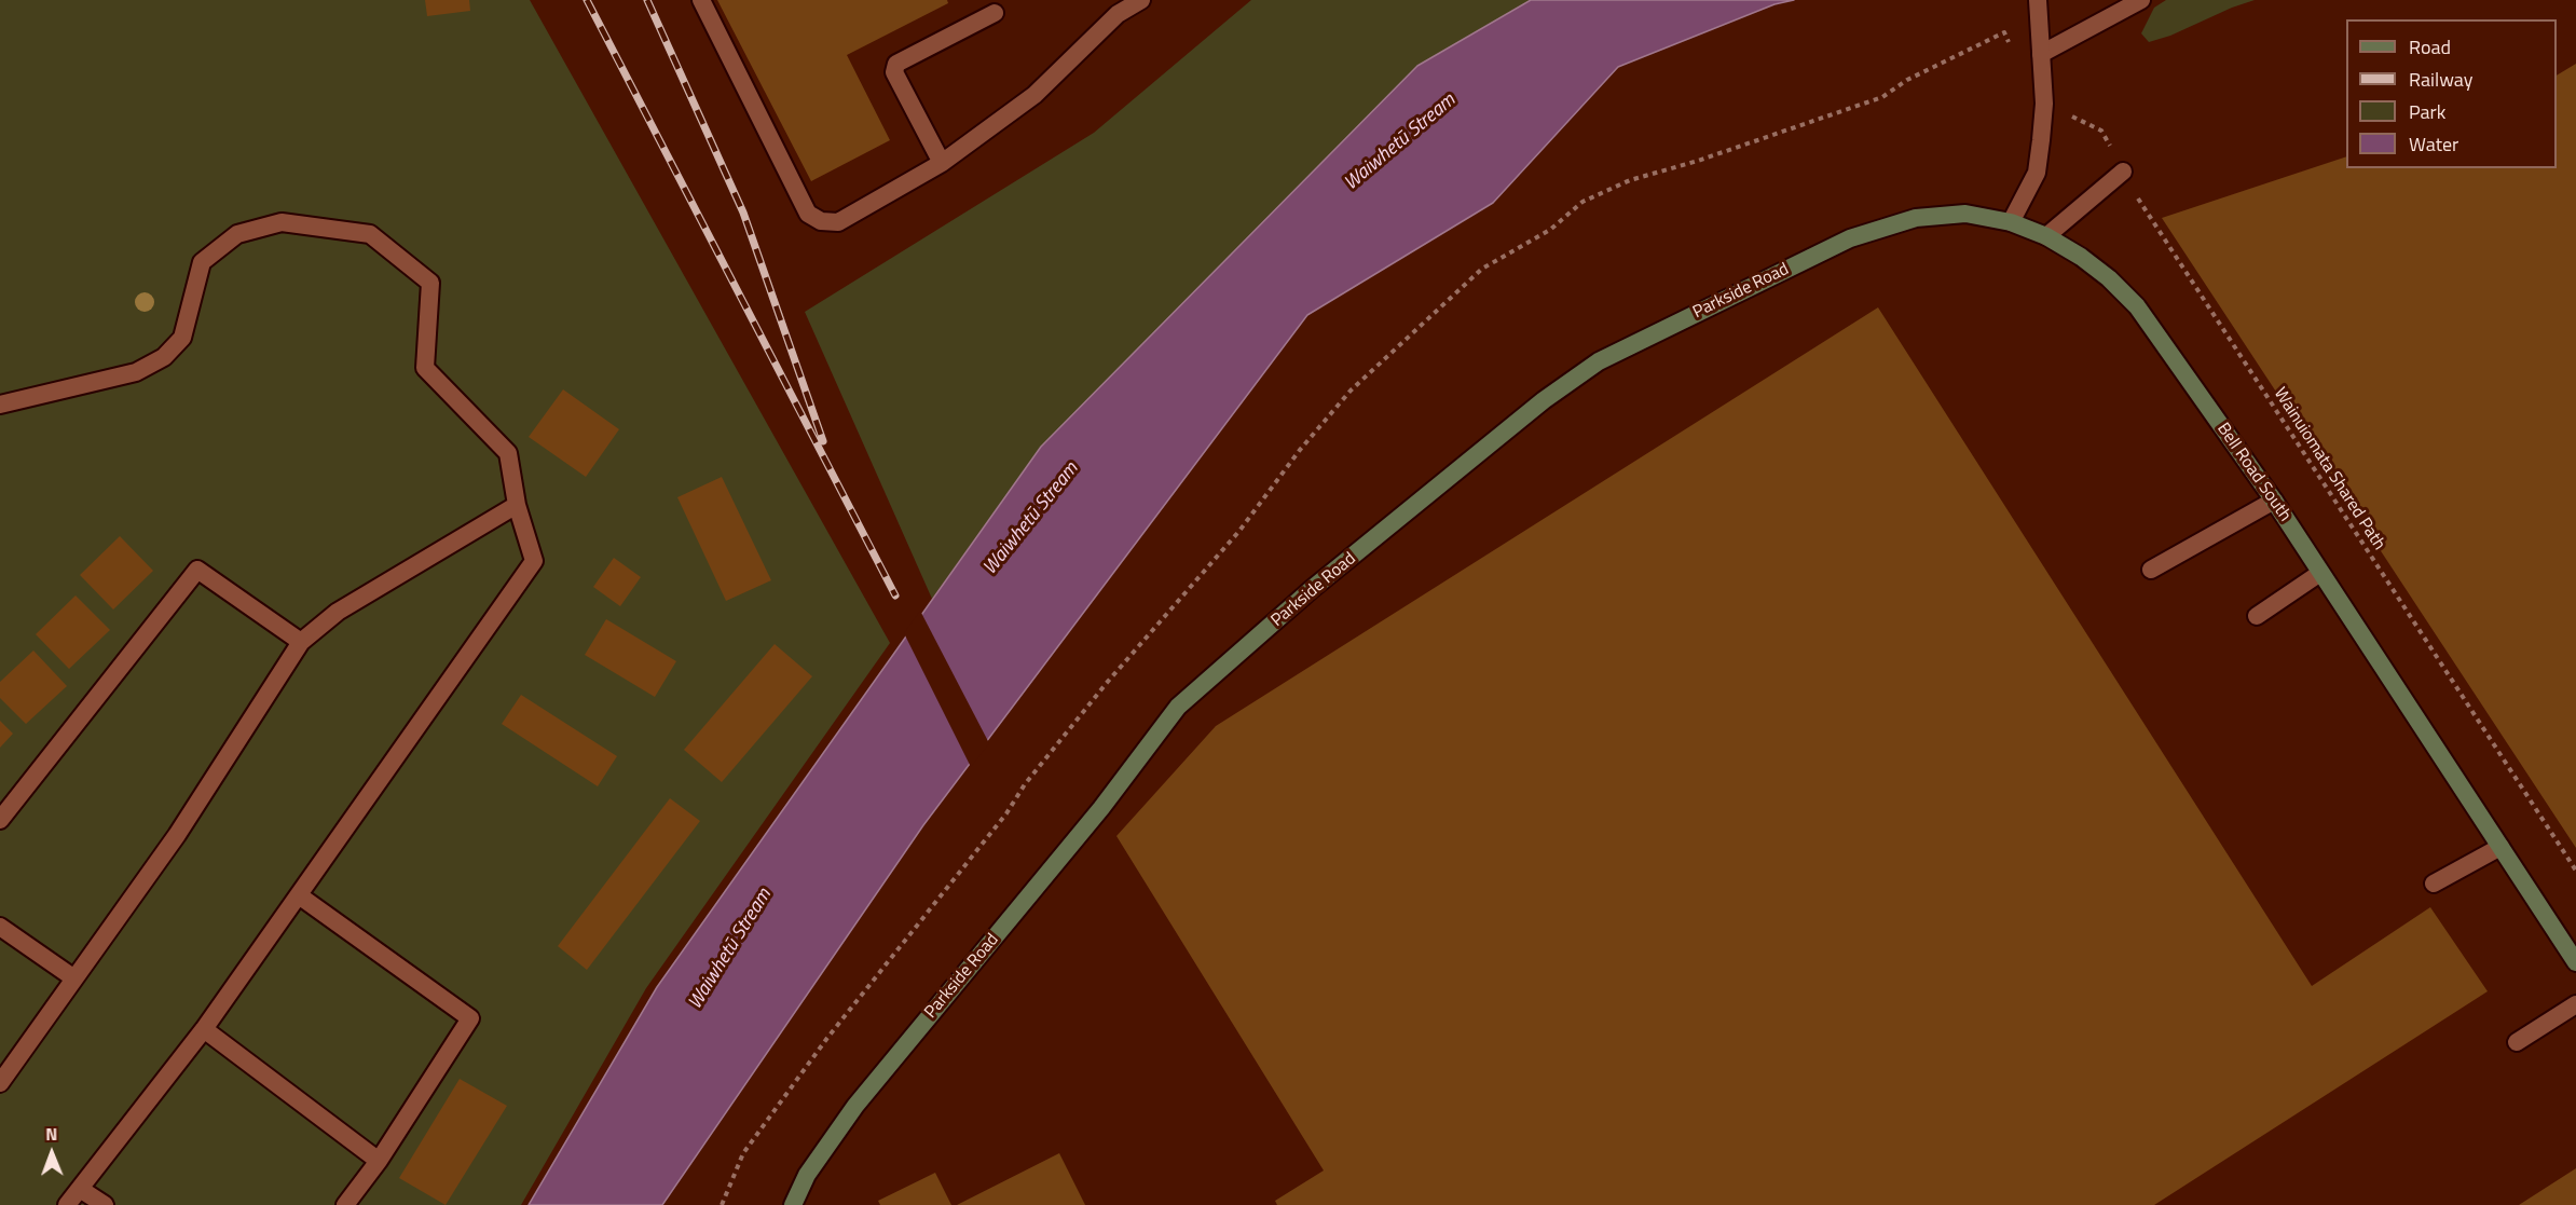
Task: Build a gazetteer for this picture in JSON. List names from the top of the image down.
{
  "streets": {
    "main road": ["Parkside Road", "Bell Road South"],
    "path": ["Wainuiomata Shared Path"]
  },
  "crossings": [
    ["Parkside Road", "Bell Road South"]
  ],
  "water": ["Waiwhetū Stream"],
  "legend": [
    "Road",
    "Railway",
    "Park",
    "Water"
  ],
  "north": "top"
}
